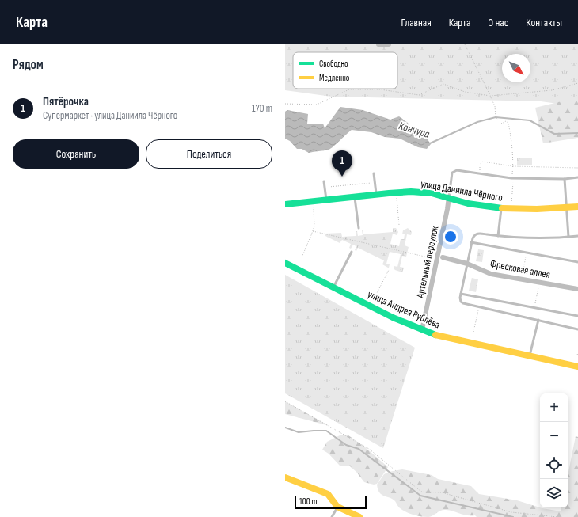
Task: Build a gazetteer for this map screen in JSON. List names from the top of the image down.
{
  "streets": {
    "street": [
      "улица Даниила Чёрного",
      "Артельный переулок",
      "Фресковая аллея",
      "улица Андрея Рублёва"
    ]
  },
  "crossings": [
    ["улица Даниила Чёрного", "Артельный переулок"],
    ["Артельный переулок", "улица Андрея Рублёва"]
  ],
  "water": ["Кончура"],
  "legend": ["Свободно", "Медленно"],
  "scale_bar": "100 m",
  "north": "bottom right",
  "page": {
    "header": "Карта",
    "nav": [
      "Главная",
      "Карта",
      "О нас",
      "Контакты"
    ],
    "heading": "Рядом",
    "list": [
      {
        "mark": "1",
        "name": "Пятёрочка",
        "note": "Супермаркет · улица Даниила Чёрного",
        "value": "170 m"
      }
    ],
    "buttons": ["Сохранить", "Поделиться"],
    "pins": "1",
    "map_buttons": ["+", "−"],
    "scale": "100 m"
  }
}
